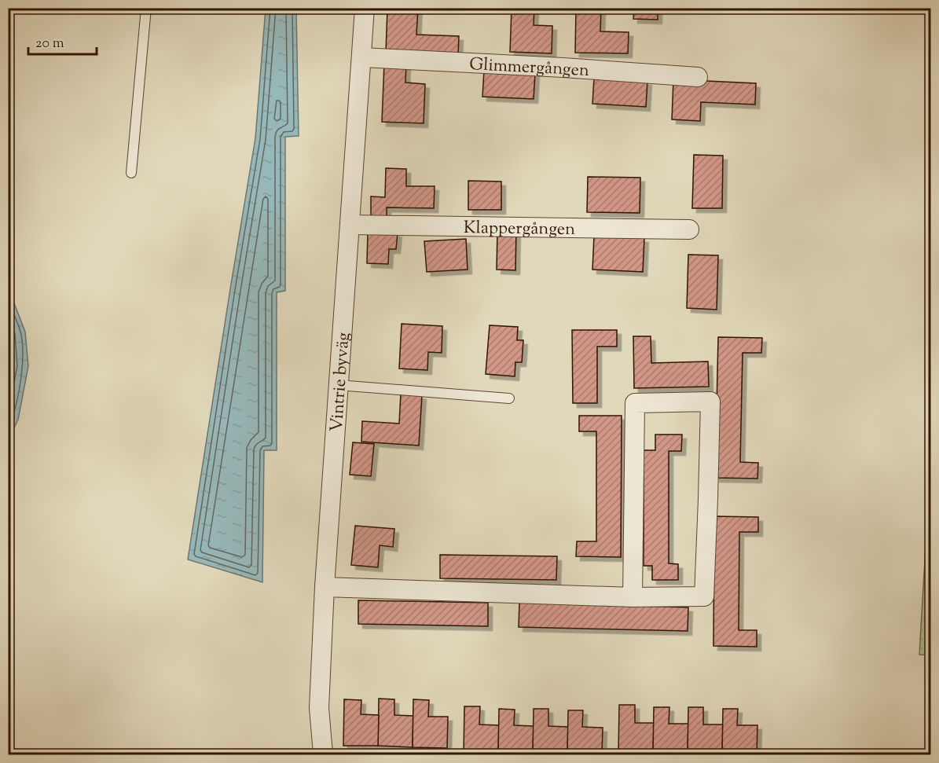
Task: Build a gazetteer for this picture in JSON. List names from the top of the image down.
{
  "streets": {
    "street": ["Glimmergången", "Klappergången", "Vintrie byväg"]
  },
  "crossings": [
    ["Glimmergången", "Vintrie byväg"],
    ["Klappergången", "Vintrie byväg"]
  ],
  "scale_bar": "20 m"
}
